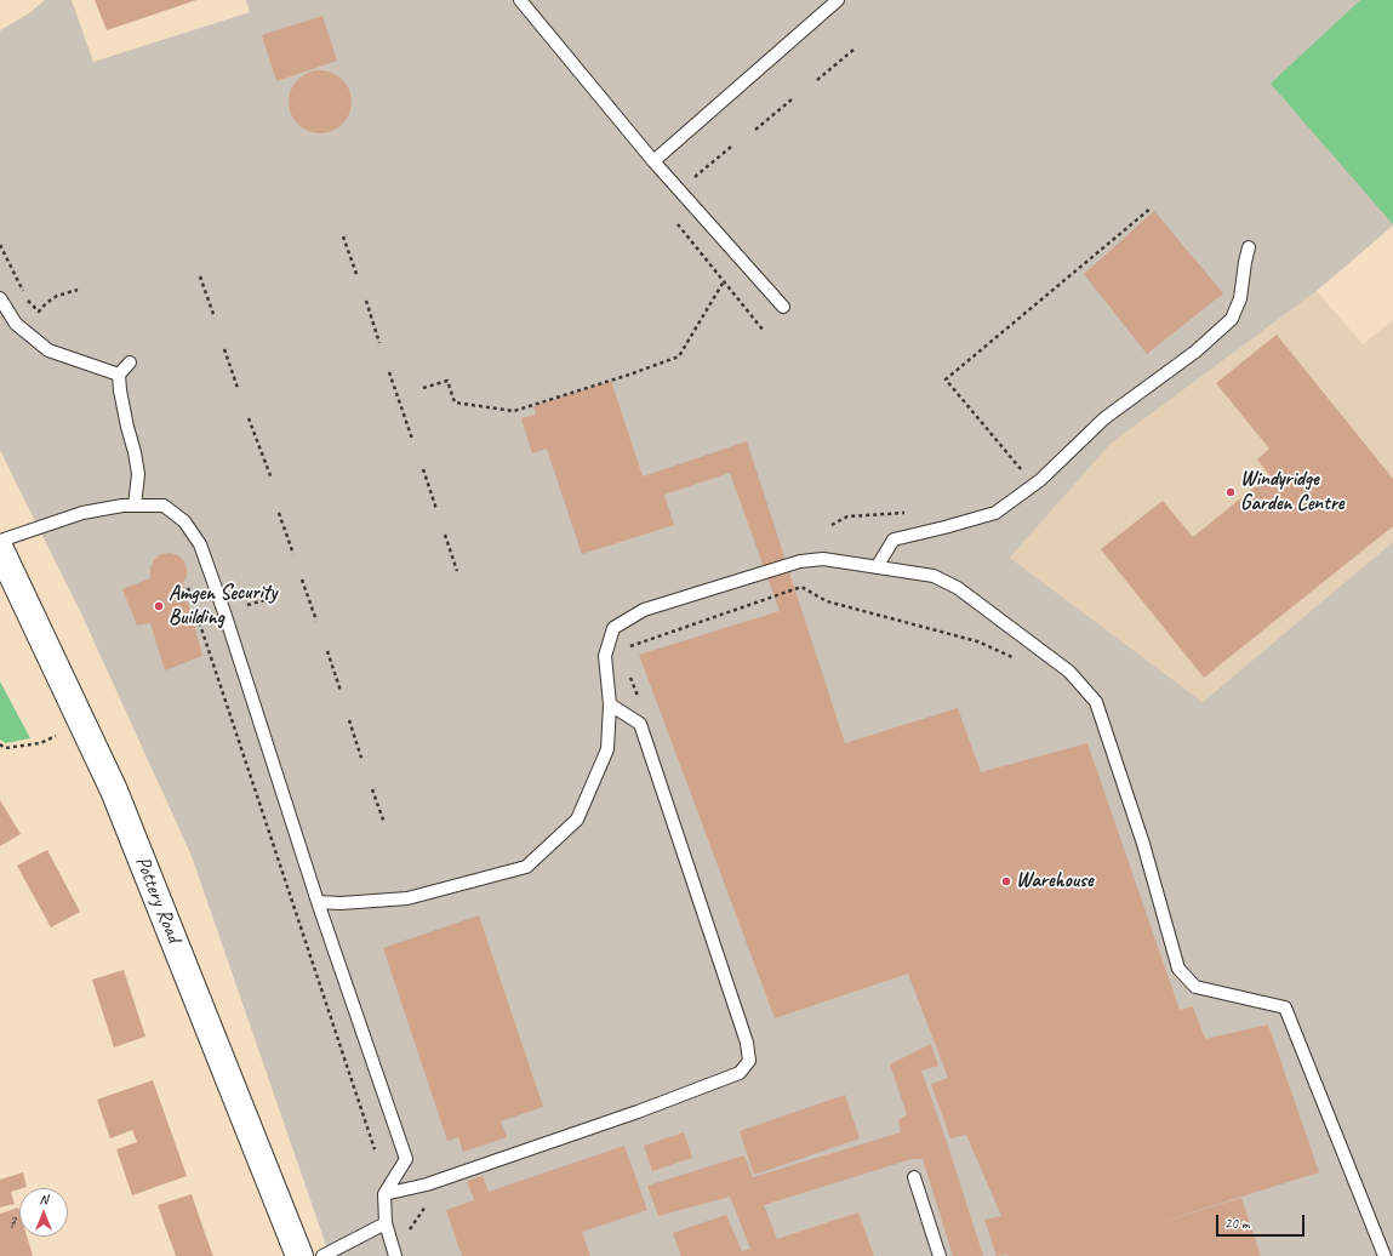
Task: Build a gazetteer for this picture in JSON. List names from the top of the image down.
{
  "streets": {
    "street": ["Pottery Road"]
  },
  "places": ["Windyridge Garden Centre", "Amgen Security Building", "Warehouse"],
  "house_numbers": ["7"],
  "scale_bar": "20 m",
  "north": "top"
}
